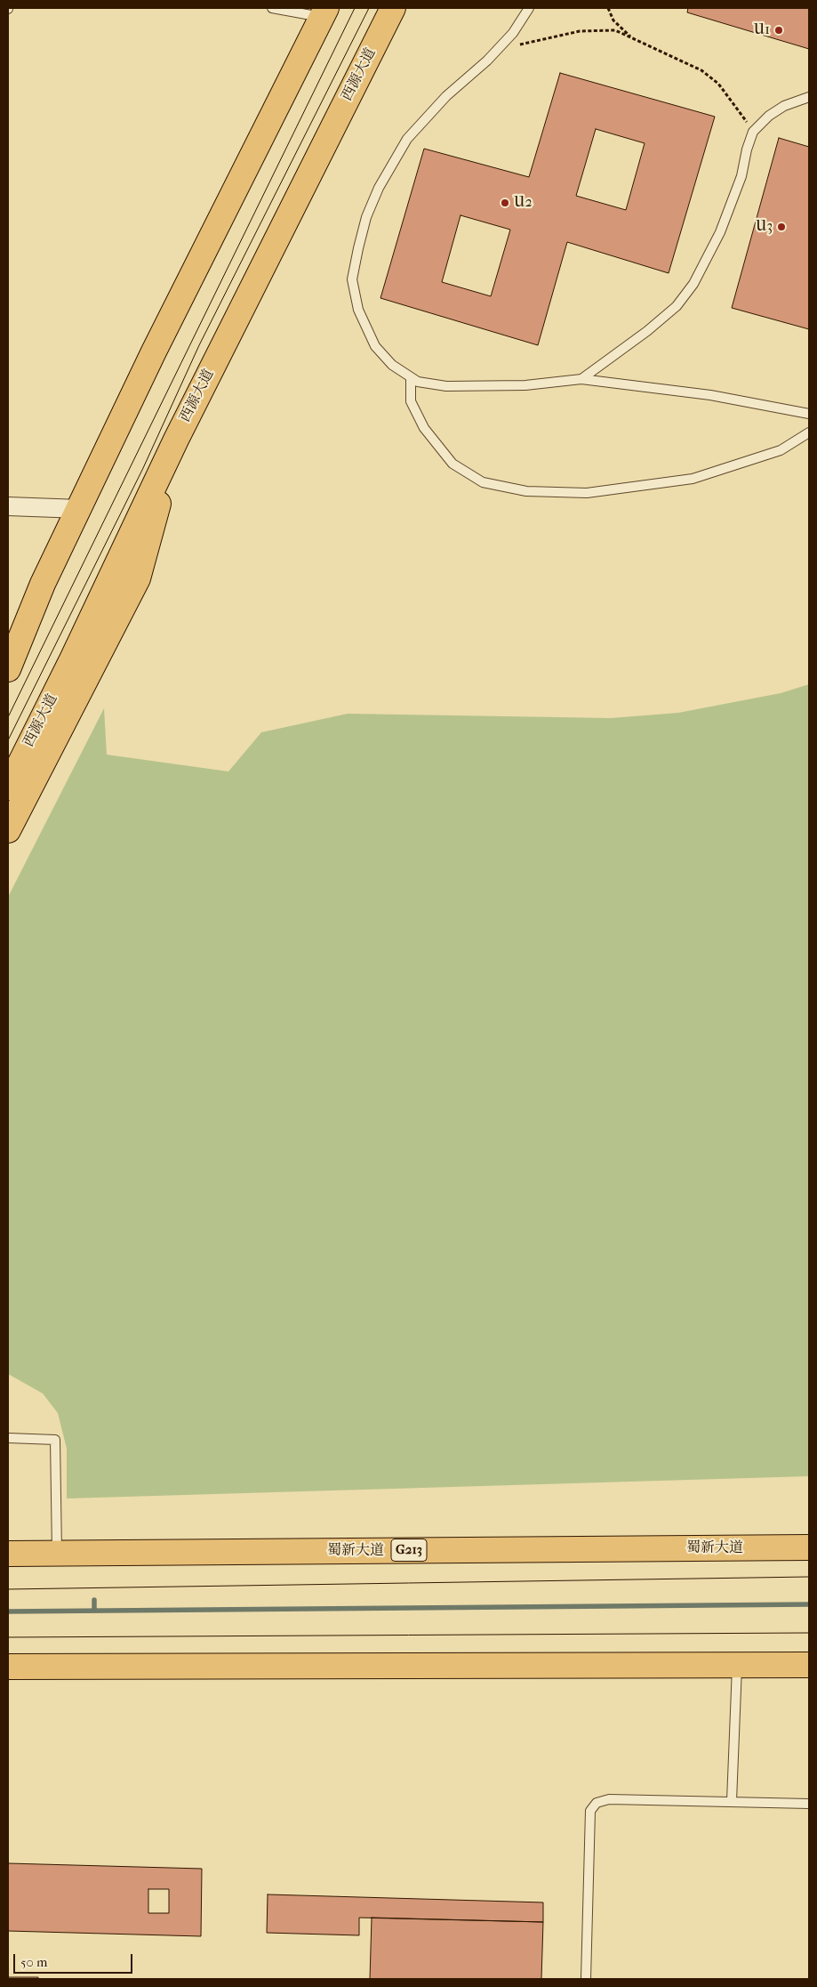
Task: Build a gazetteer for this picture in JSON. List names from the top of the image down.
{
  "streets": {
    "main road": ["西源大道", "蜀新大道", "G213"]
  },
  "places": ["U1", "U2", "U3"],
  "scale_bar": "50 m"
}
